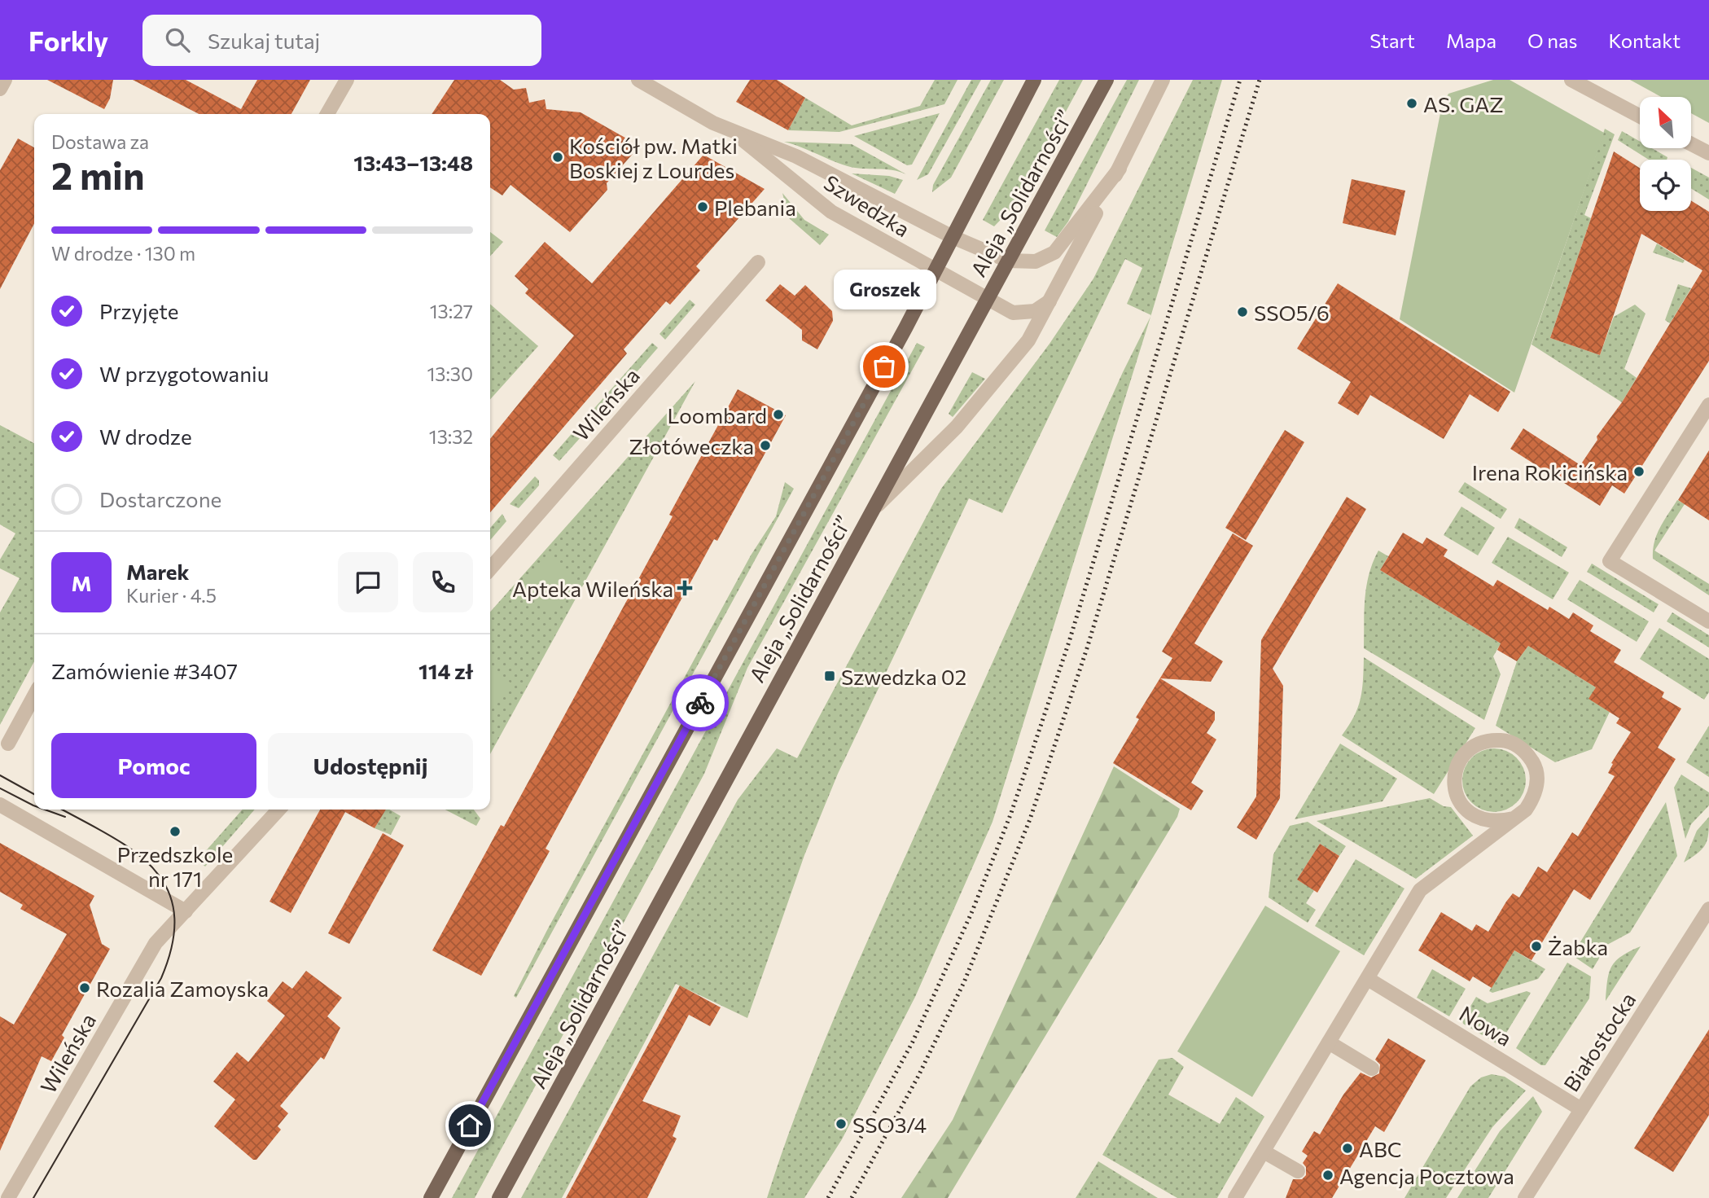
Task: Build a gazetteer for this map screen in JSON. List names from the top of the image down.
{
  "streets": {
    "main road": ["Aleja „Solidarności”"],
    "street": [
      "Szwedzka",
      "Wileńska",
      "Nowa",
      "Białostocka"
    ]
  },
  "crossings": [
    ["Aleja „Solidarności”", "Szwedzka"],
    ["Nowa", "Białostocka"]
  ],
  "places": {
    "other": [
      "AS. GAZ",
      "Kościół pw. Matki Boskiej z Lourdes",
      "Plebania",
      "SSO5/6",
      "Groszek",
      "Loombard",
      "Złotóweczka",
      "Irena Rokicińska",
      "Przedszkole nr 171",
      "Żabka",
      "Rozalia Zamoyska",
      "SSO3/4",
      "ABC",
      "Agencja Pocztowa"
    ],
    "health": ["Apteka Wileńska"],
    "transit": ["Szwedzka 02"]
  },
  "north": "top left",
  "page": {
    "header": "Forkly",
    "search": "Szukaj tutaj",
    "nav": [
      "Start",
      "Mapa",
      "O nas",
      "Kontakt"
    ],
    "heading": ["2 min", "Dostawa za", "13:43–13:48"],
    "panel": [
      "Marek",
      "Kurier · 4.5",
      "Zamówienie #3407",
      "114 zł"
    ],
    "bar": "W drodze · 130 m",
    "bubble": "Groszek",
    "list": [
      ["Przyjęte", "13:27"],
      ["W przygotowaniu", "13:30"],
      ["W drodze", "13:32"],
      "Dostarczone"
    ],
    "round": "M",
    "buttons": ["Pomoc", "Udostępnij"]
  }
}
